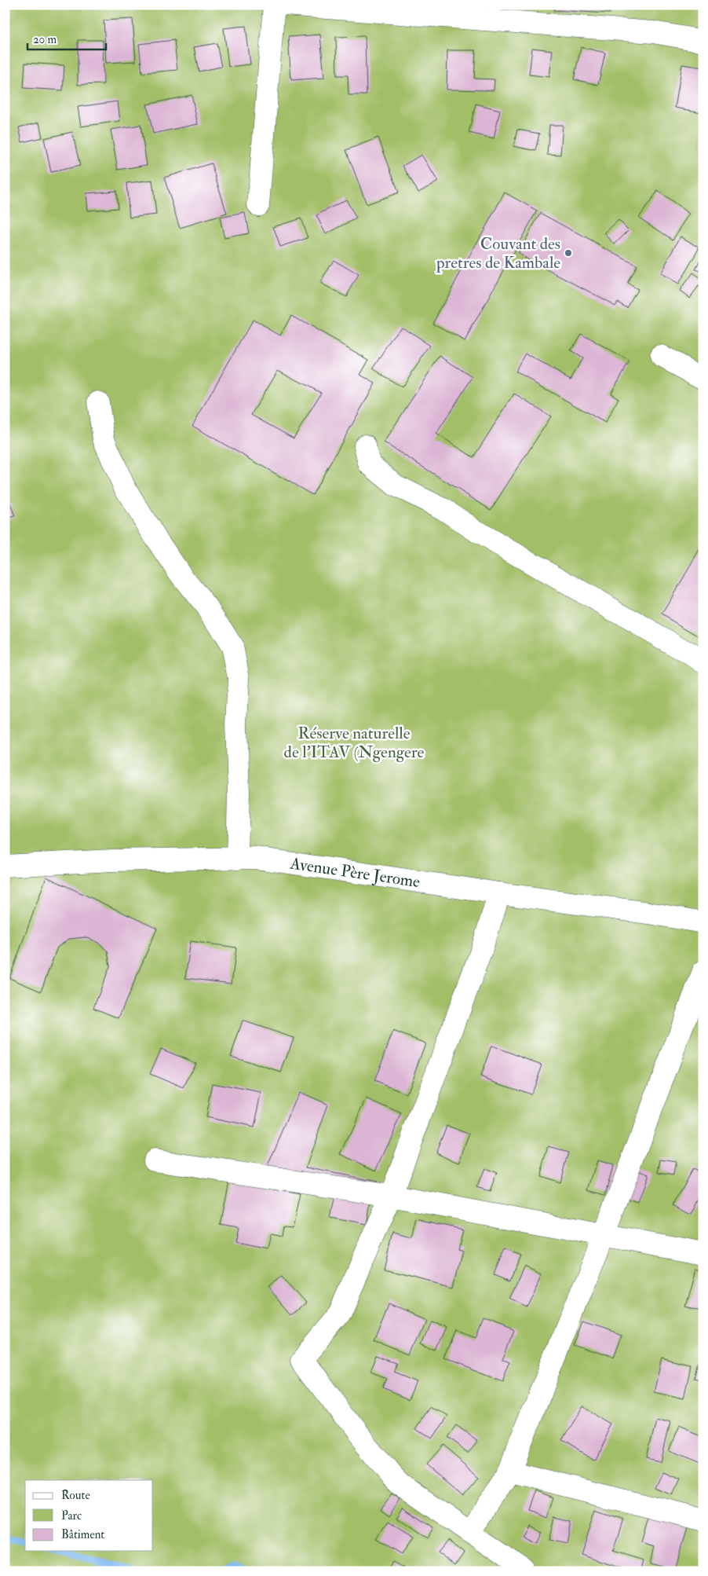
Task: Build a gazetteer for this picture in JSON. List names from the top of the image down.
{
  "streets": {
    "street": ["Avenue Père Jerome"]
  },
  "parks": ["Réserve naturelle de l'ITAV (Ngengere"],
  "places": ["Couvant des pretres de Kambale"],
  "legend": ["Route", "Parc", "Bâtiment"],
  "scale_bar": "20 m"
}
